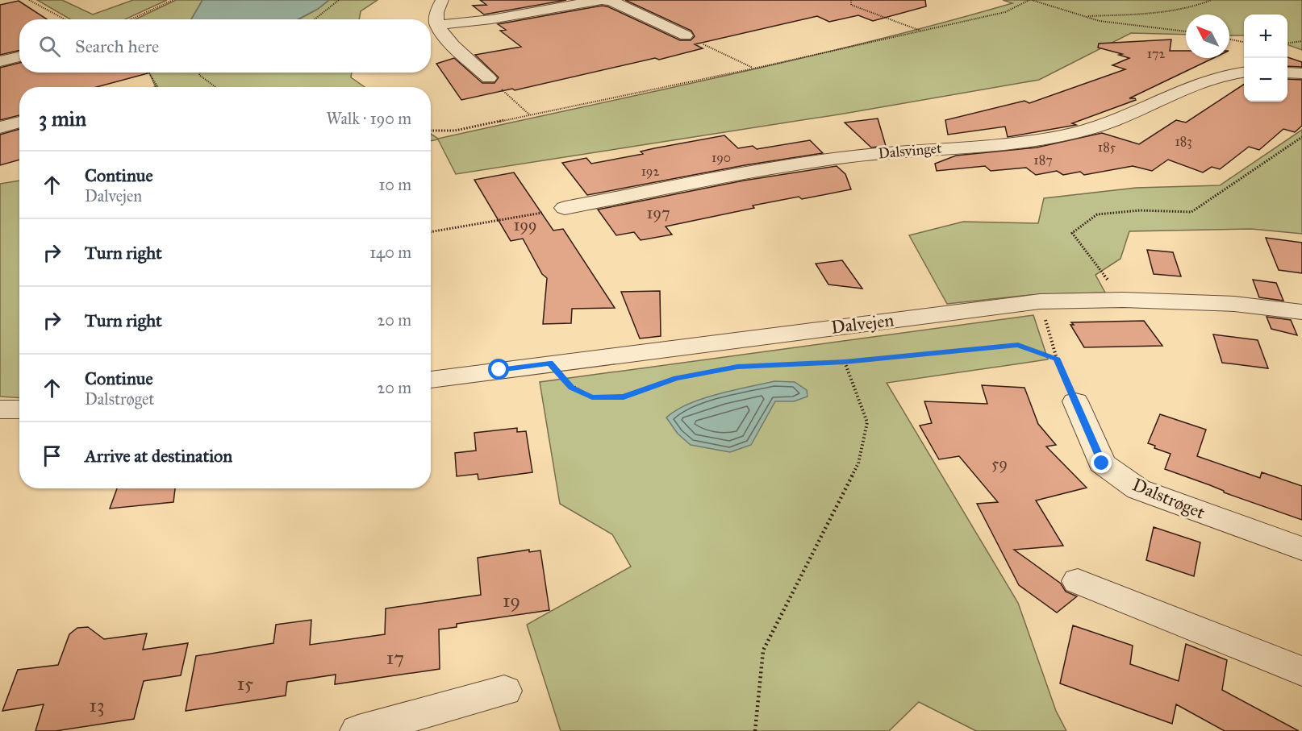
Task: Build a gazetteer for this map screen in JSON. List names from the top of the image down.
{
  "streets": {
    "street": ["Dalsvinget", "Dalvejen", "Dalstrøget"]
  },
  "house_numbers": [
    "172",
    "183",
    "185",
    "190",
    "187",
    "192",
    "197",
    "199",
    "59",
    "19",
    "17",
    "15",
    "13"
  ],
  "north": "top left",
  "page": {
    "map_buttons": ["+", "−"],
    "search": "Search here",
    "heading": ["3 min", "Walk · 190 m"],
    "list": [
      ["Continue", "Dalvejen", "10 m"],
      ["Turn right", "140 m"],
      ["Turn right", "20 m"],
      ["Continue", "Dalstrøget", "20 m"],
      "Arrive at destination"
    ]
  }
}
